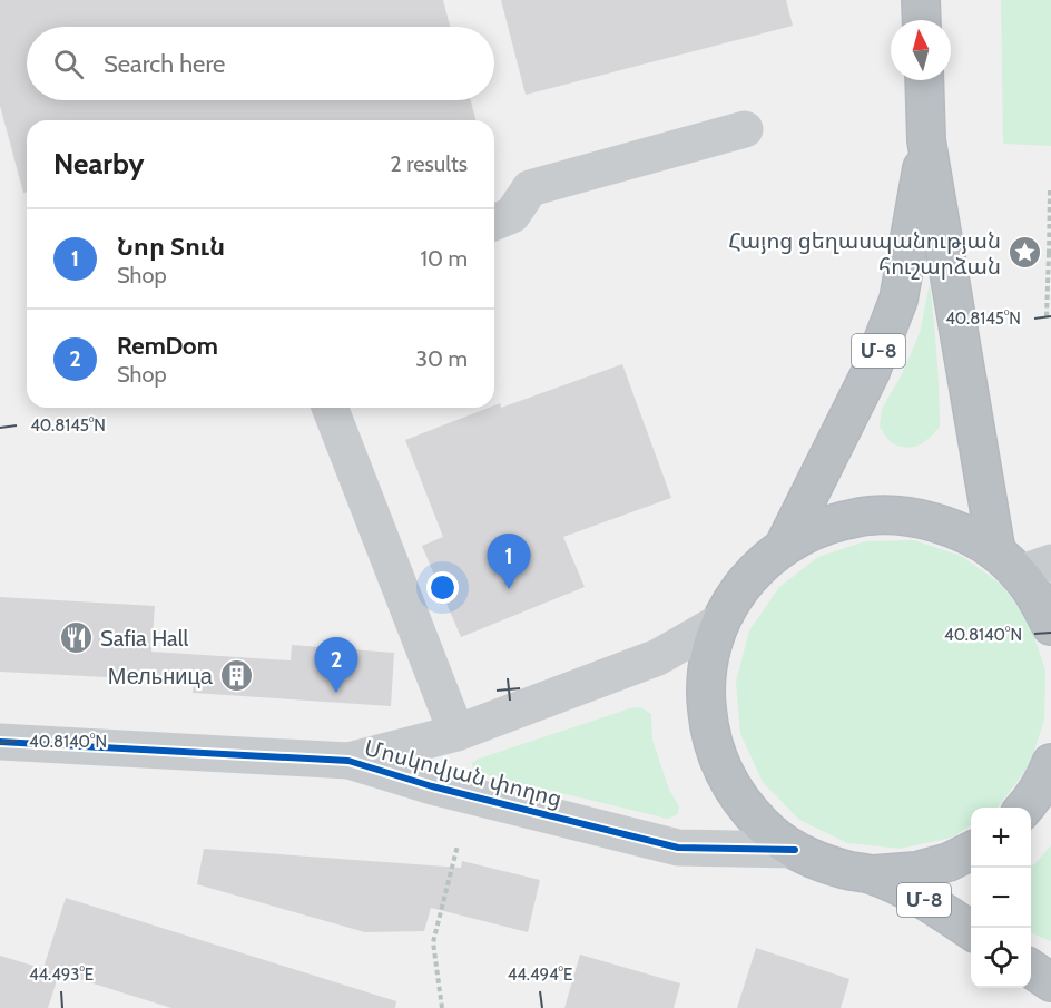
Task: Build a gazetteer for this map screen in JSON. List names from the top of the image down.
{
  "streets": {
    "highway": ["Մ-8"],
    "street": ["Մոսկովյան փողոց"]
  },
  "places": {
    "place": ["Հայոց ցեղասպանության հուշարձան"],
    "restaurant": ["Safia Hall"],
    "building": ["Мельница"]
  },
  "north": "top",
  "page": {
    "search": "Search here",
    "heading": ["Nearby", "2 results"],
    "list": [
      {
        "mark": "1",
        "name": "Նոր Տուն",
        "note": "Shop",
        "value": "10 m"
      },
      {
        "mark": "2",
        "name": "RemDom",
        "note": "Shop",
        "value": "30 m"
      }
    ],
    "pins": ["1", "2"],
    "map_buttons": ["+", "−"]
  },
  "coordinates": [
    "40.8145°N",
    "40.8140°N",
    "44.493°E",
    "44.494°E"
  ]
}
